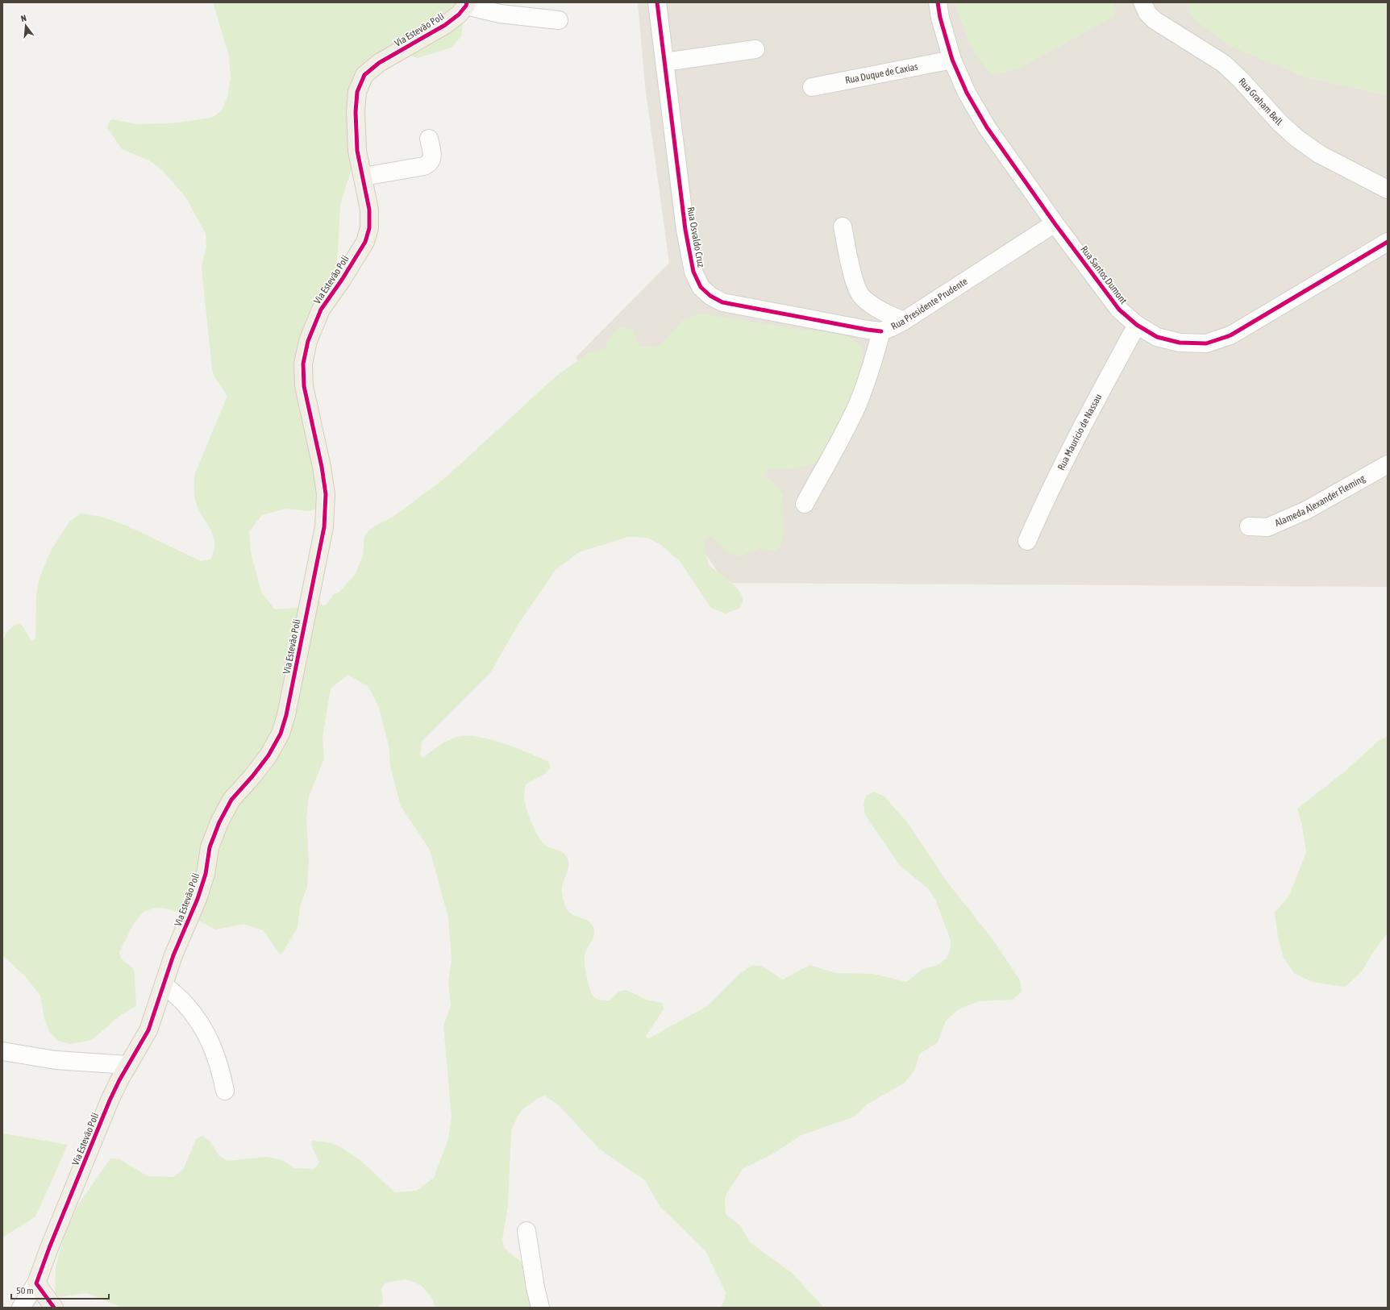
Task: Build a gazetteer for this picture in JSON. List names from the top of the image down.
{
  "streets": {
    "main road": ["Via Estevão Poli"],
    "street": [
      "Rua Duque de Caxias",
      "Rua Graham Bell",
      "Rua Osvaldo Cruz",
      "Rua Santos Dumont",
      "Rua Presidente Prudente",
      "Rua Maurício de Nassau",
      "Alameda Alexander Fleming"
    ]
  },
  "crossings": [
    ["Rua Duque de Caxias", "Rua Santos Dumont"],
    ["Rua Osvaldo Cruz", "Rua Presidente Prudente"],
    ["Rua Santos Dumont", "Rua Presidente Prudente"],
    ["Rua Santos Dumont", "Rua Maurício de Nassau"]
  ],
  "scale_bar": "50 m",
  "north": "top"
}
